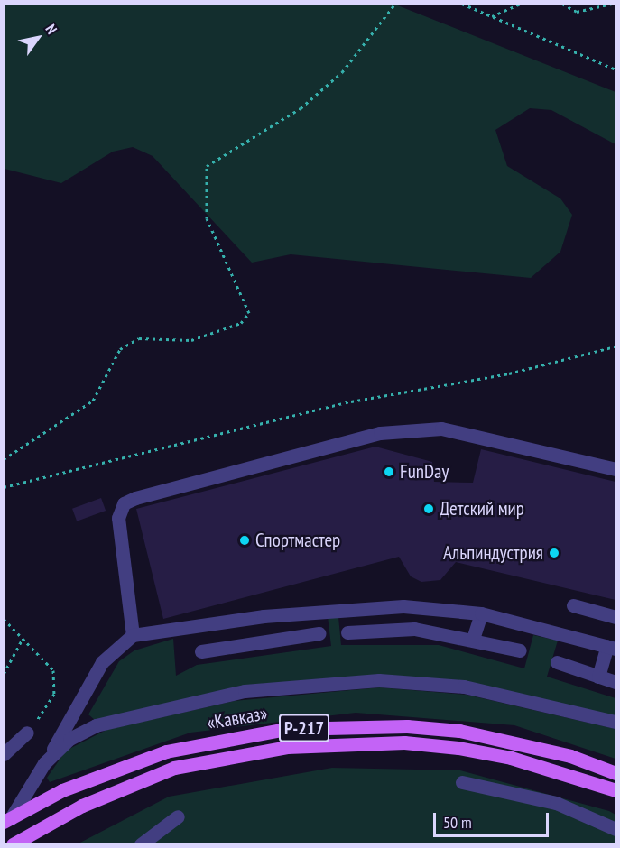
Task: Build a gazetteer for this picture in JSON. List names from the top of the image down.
{
  "streets": {
    "main road": ["«Кавказ»", "Р-217"]
  },
  "places": [
    "FunDay",
    "Детский мир",
    "Спортмастер",
    "Альпиндустрия"
  ],
  "scale_bar": "50 m",
  "north": "top right"
}
